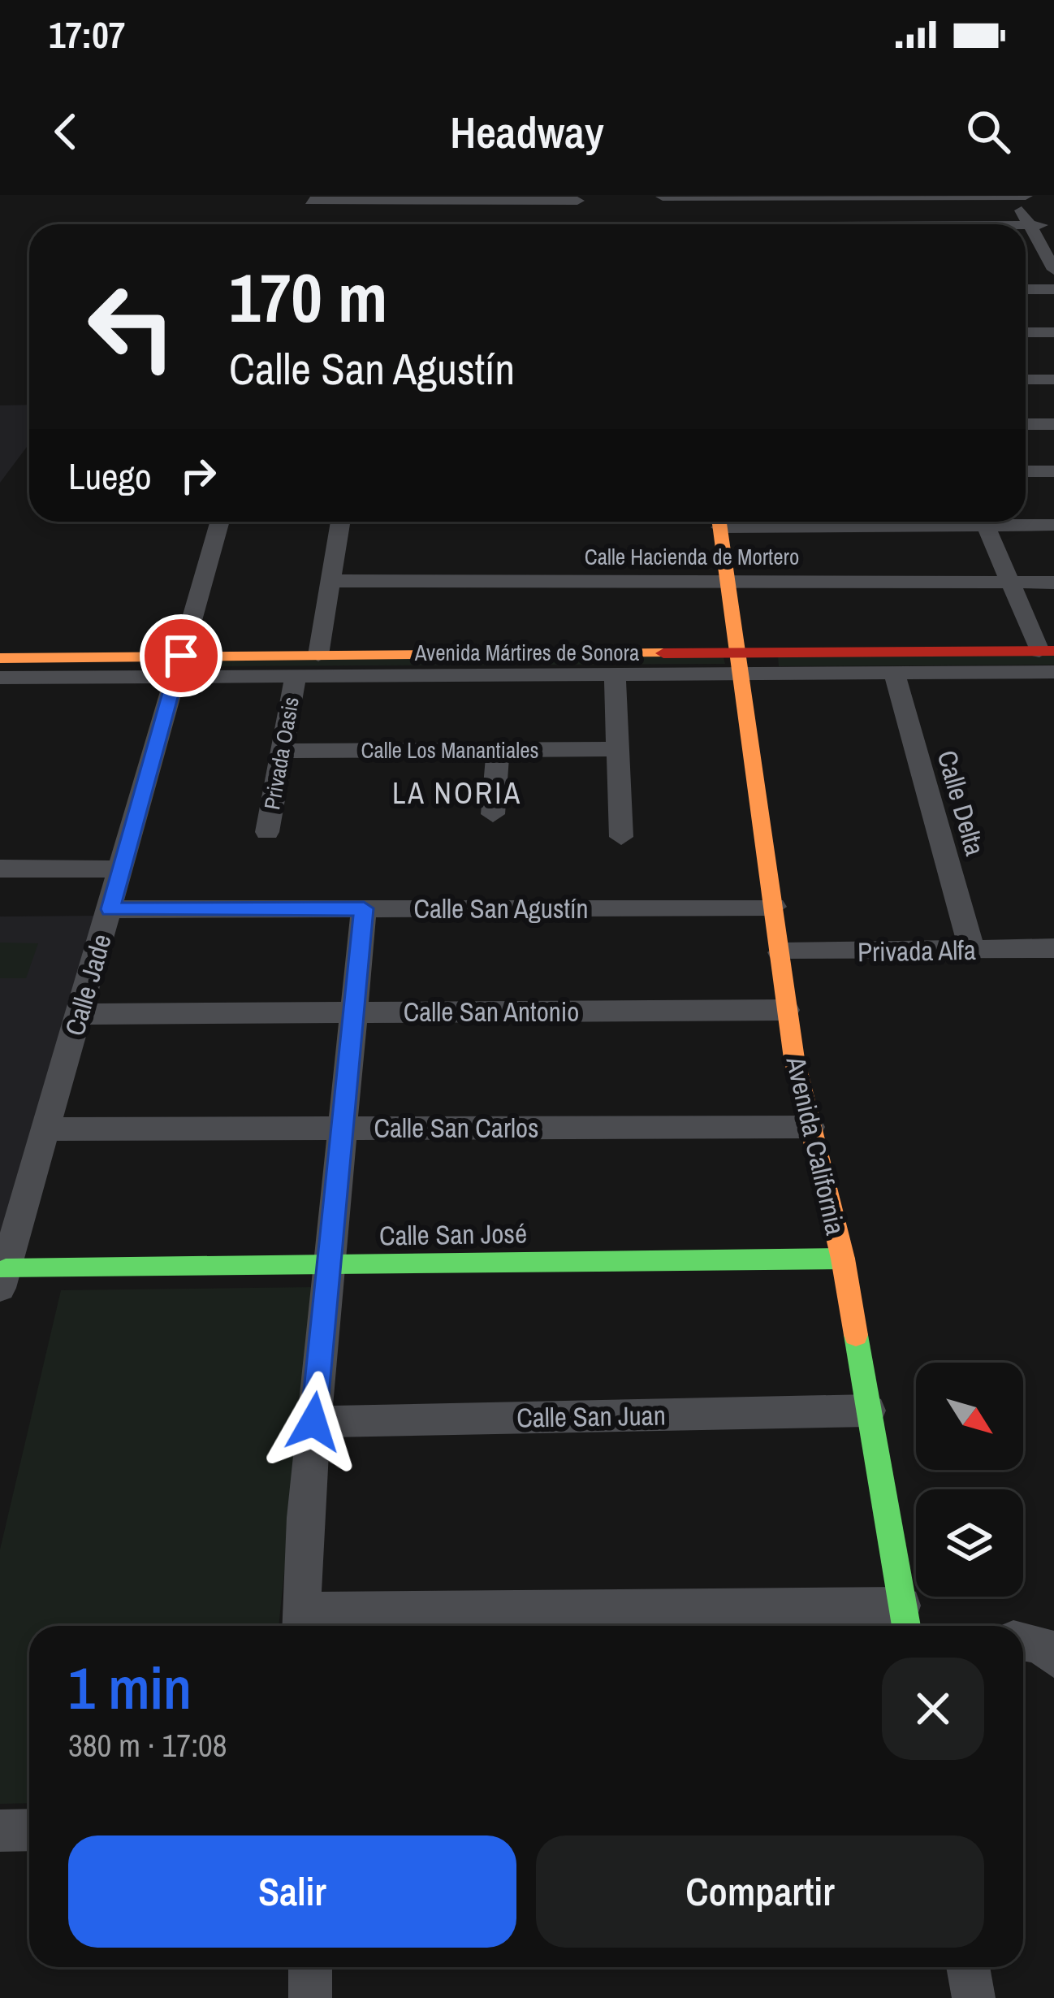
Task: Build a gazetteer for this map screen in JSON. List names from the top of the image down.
{
  "streets": {
    "street": [
      "Calle Hacienda de Mortero",
      "Avenida Mártires de Sonora",
      "Calle Los Manantiales",
      "Privada Oasis",
      "Calle Delta",
      "Calle San Agustín",
      "Privada Alfa",
      "Calle Jade",
      "Calle San Antonio",
      "Calle San Carlos",
      "Avenida California",
      "Calle San José",
      "Calle San Juan"
    ]
  },
  "crossings": [
    ["Calle Hacienda de Mortero", "Avenida California"],
    ["Avenida Mártires de Sonora", "Privada Oasis"],
    ["Avenida Mártires de Sonora", "Calle Delta"],
    ["Avenida Mártires de Sonora", "Calle Jade"],
    ["Avenida Mártires de Sonora", "Avenida California"],
    ["Calle Los Manantiales", "Privada Oasis"],
    ["Calle Delta", "Privada Alfa"],
    ["Calle San Agustín", "Calle Jade"],
    ["Calle San Agustín", "Avenida California"],
    ["Privada Alfa", "Avenida California"],
    ["Calle Jade", "Calle San Antonio"],
    ["Calle Jade", "Calle San Carlos"],
    ["Calle Jade", "Calle San José"],
    ["Calle San Antonio", "Avenida California"],
    ["Calle San Carlos", "Avenida California"],
    ["Avenida California", "Calle San José"],
    ["Avenida California", "Calle San Juan"]
  ],
  "districts": ["LA NORIA"],
  "north": "bottom right",
  "page": {
    "status": "17:07",
    "header": "Headway",
    "turn": ["170 m", "Calle San Agustín"],
    "then": "Luego",
    "heading": ["1 min", "380 m · 17:08"],
    "buttons": ["Salir", "Compartir"]
  }
}
